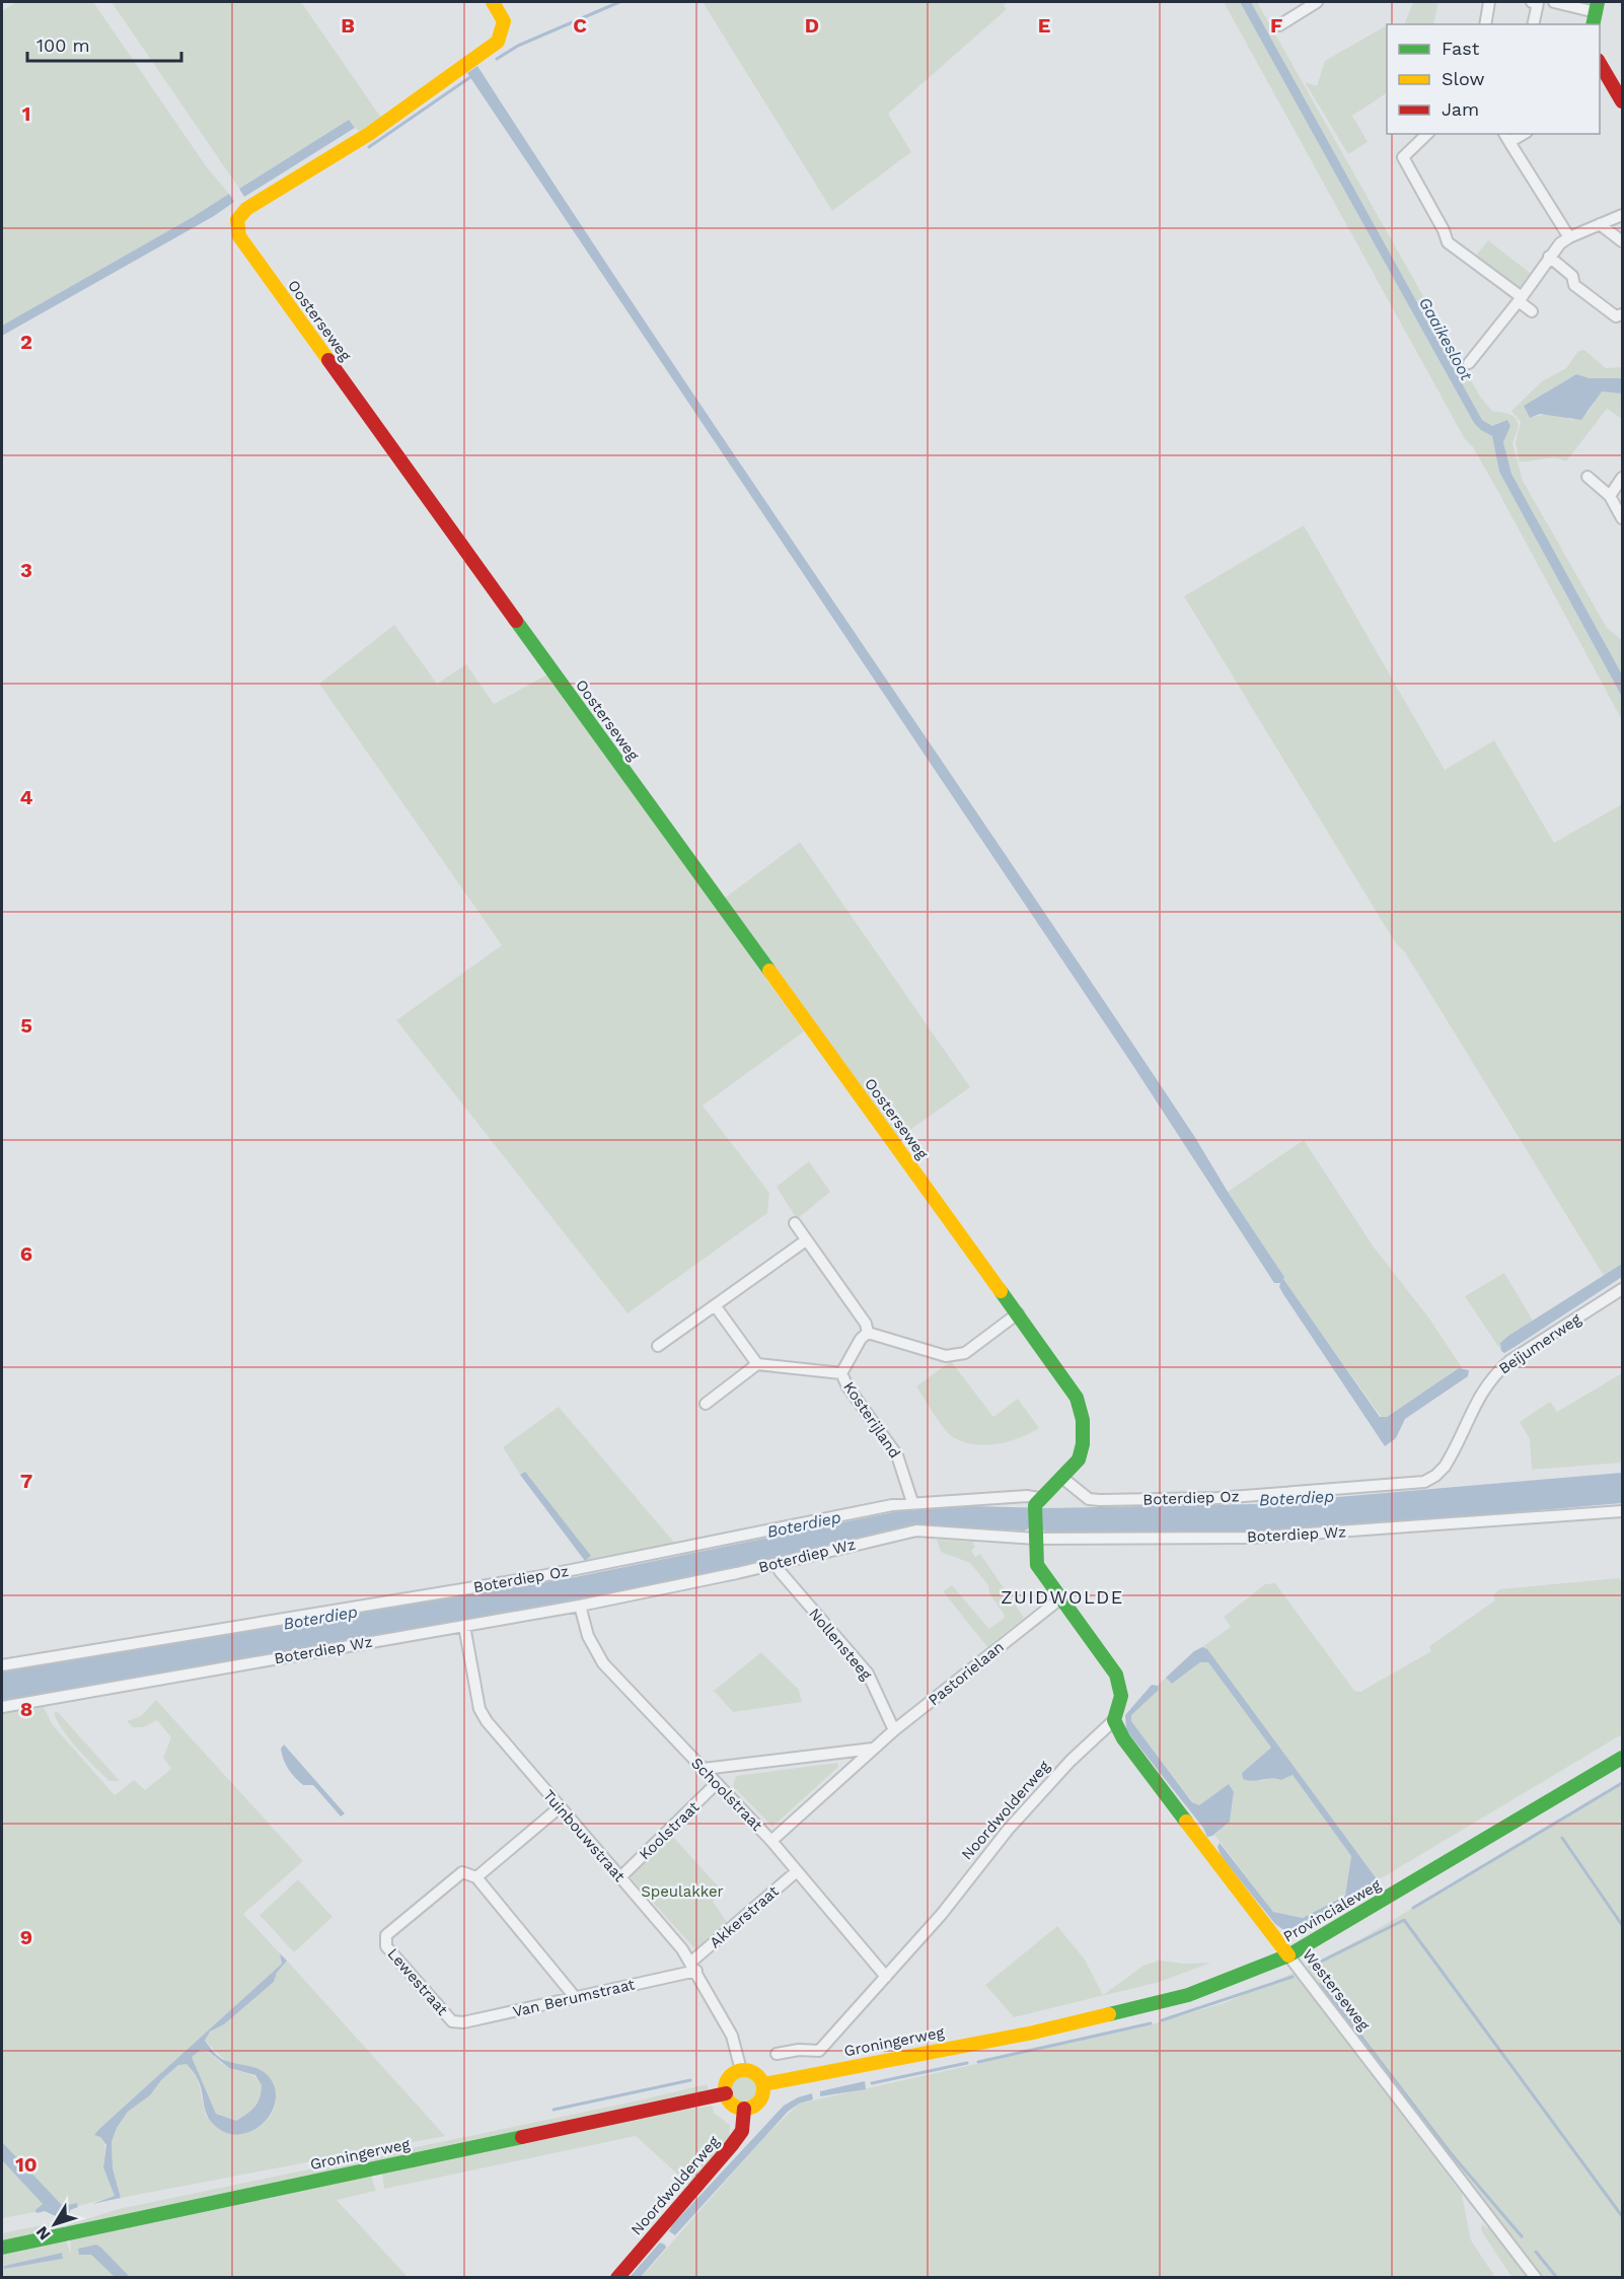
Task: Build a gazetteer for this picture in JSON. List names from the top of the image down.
{
  "streets": {
    "street": [
      "Oosterseweg",
      "Beijumerweg",
      "Kosterijland",
      "Boterdiep Oz",
      "Boterdiep Wz",
      "Nollensteeg",
      "Pastorielaan",
      "Schoolstraat",
      "Noordwolderweg",
      "Koolstraat",
      "Tuinbouwstraat",
      "Provincialeweg",
      "Akkerstraat",
      "Lewestraat",
      "Westerseweg",
      "Van Berumstraat",
      "Groningerweg"
    ]
  },
  "crossings": [
    ["Oosterseweg", "Boterdiep Oz"],
    ["Beijumerweg", "Boterdiep Oz"],
    ["Kosterijland", "Boterdiep Oz"],
    ["Boterdiep Wz", "Nollensteeg"],
    ["Boterdiep Wz", "Schoolstraat"],
    ["Boterdiep Wz", "Tuinbouwstraat"],
    ["Nollensteeg", "Pastorielaan"],
    ["Pastorielaan", "Schoolstraat"],
    ["Schoolstraat", "Noordwolderweg"],
    ["Schoolstraat", "Koolstraat"],
    ["Schoolstraat", "Akkerstraat"],
    ["Noordwolderweg", "Tuinbouwstraat"],
    ["Noordwolderweg", "Westerseweg"],
    ["Noordwolderweg", "Groningerweg"],
    ["Koolstraat", "Tuinbouwstraat"],
    ["Tuinbouwstraat", "Akkerstraat"],
    ["Tuinbouwstraat", "Van Berumstraat"],
    ["Tuinbouwstraat", "Groningerweg"],
    ["Provincialeweg", "Westerseweg"],
    ["Provincialeweg", "Groningerweg"],
    ["Akkerstraat", "Van Berumstraat"],
    ["Lewestraat", "Van Berumstraat"]
  ],
  "districts": ["ZUIDWOLDE"],
  "water": ["Gaaikesloot", "Boterdiep"],
  "parks": ["Speulakker"],
  "legend": ["Fast", "Slow", "Jam"],
  "scale_bar": "100 m",
  "north": "bottom left",
  "grid": {
    "columns": [
      "B",
      "C",
      "D",
      "E",
      "F"
    ],
    "rows": [
      "1",
      "2",
      "3",
      "4",
      "5",
      "6",
      "7",
      "8",
      "9",
      "10"
    ]
  }
}
